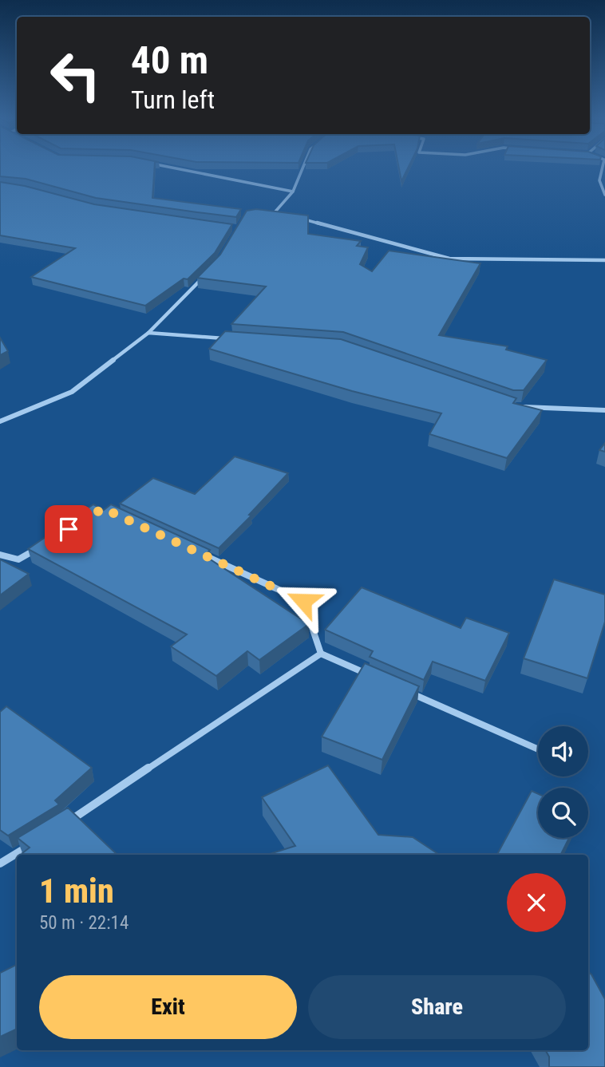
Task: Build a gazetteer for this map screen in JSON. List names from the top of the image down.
{
  "page": {
    "turn": ["40 m", "Turn left"],
    "heading": ["1 min", "50 m · 22:14"],
    "buttons": ["Exit", "Share"]
  }
}
